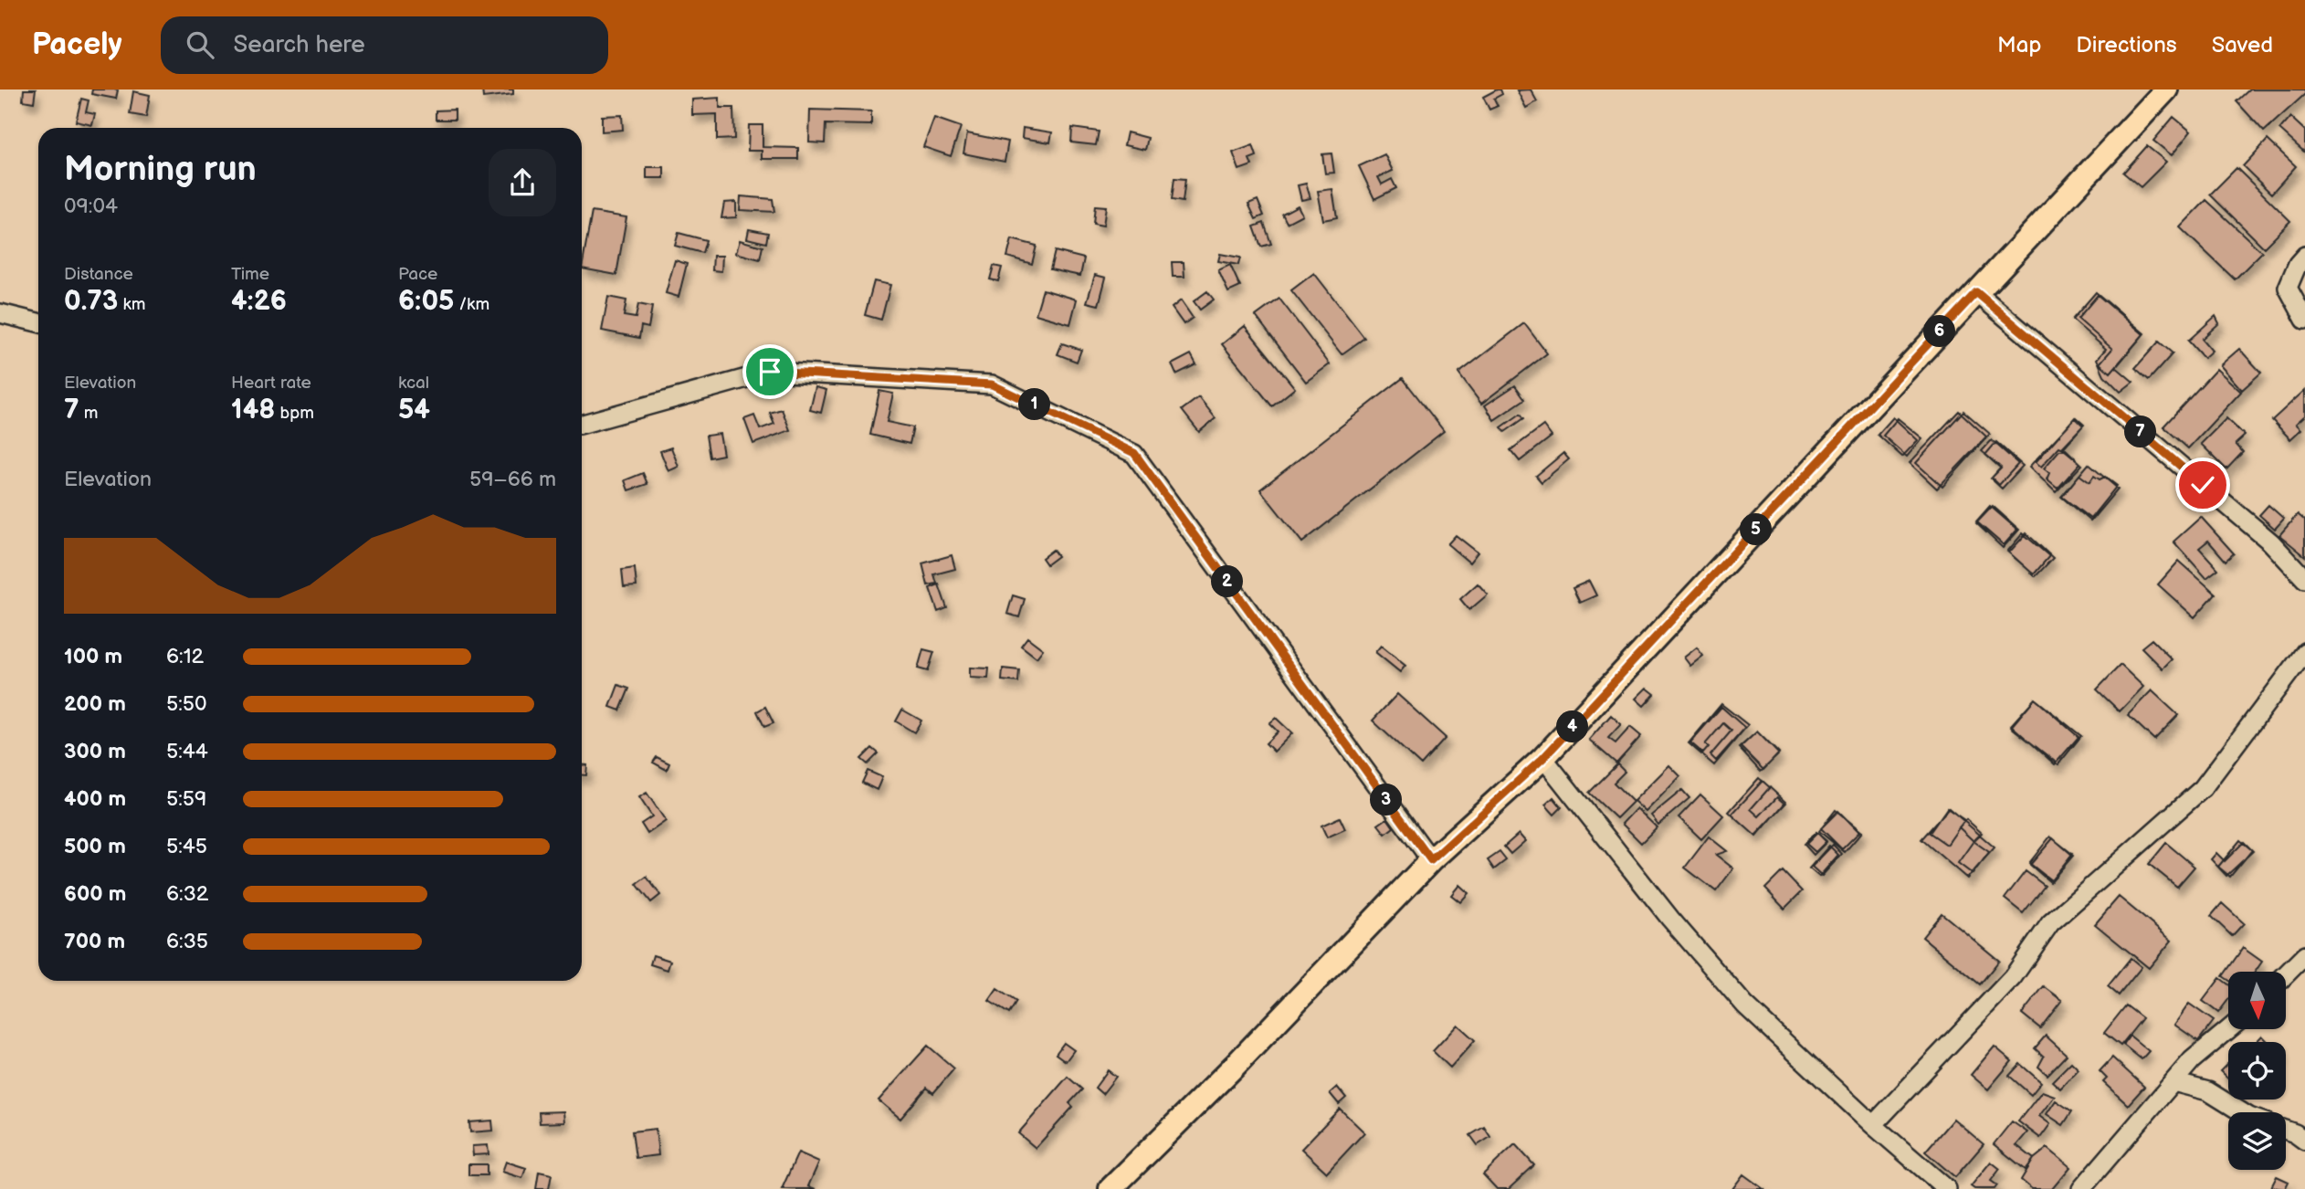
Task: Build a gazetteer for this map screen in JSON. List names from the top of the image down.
{
  "north": "bottom",
  "page": {
    "header": "Pacely",
    "search": "Search here",
    "nav": ["Map", "Directions", "Saved"],
    "heading": ["Morning run", "09:04"],
    "stats": [
      ["Distance", "0.73 km"],
      ["Time", "4:26"],
      ["Pace", "6:05 /km"],
      ["Elevation", "7 m"],
      ["Heart rate", "148 bpm"],
      ["kcal", "54"]
    ],
    "pins": [
      "6",
      "1",
      "7",
      "5",
      "2",
      "4",
      "3"
    ],
    "chart": ["Elevation", "59–66 m"],
    "list": [
      {
        "name": "100 m",
        "note": "6:12"
      },
      {
        "name": "200 m",
        "note": "5:50"
      },
      {
        "name": "300 m",
        "note": "5:44"
      },
      {
        "name": "400 m",
        "note": "5:59"
      },
      {
        "name": "500 m",
        "note": "5:45"
      },
      {
        "name": "600 m",
        "note": "6:32"
      },
      {
        "name": "700 m",
        "note": "6:35"
      }
    ]
  }
}
